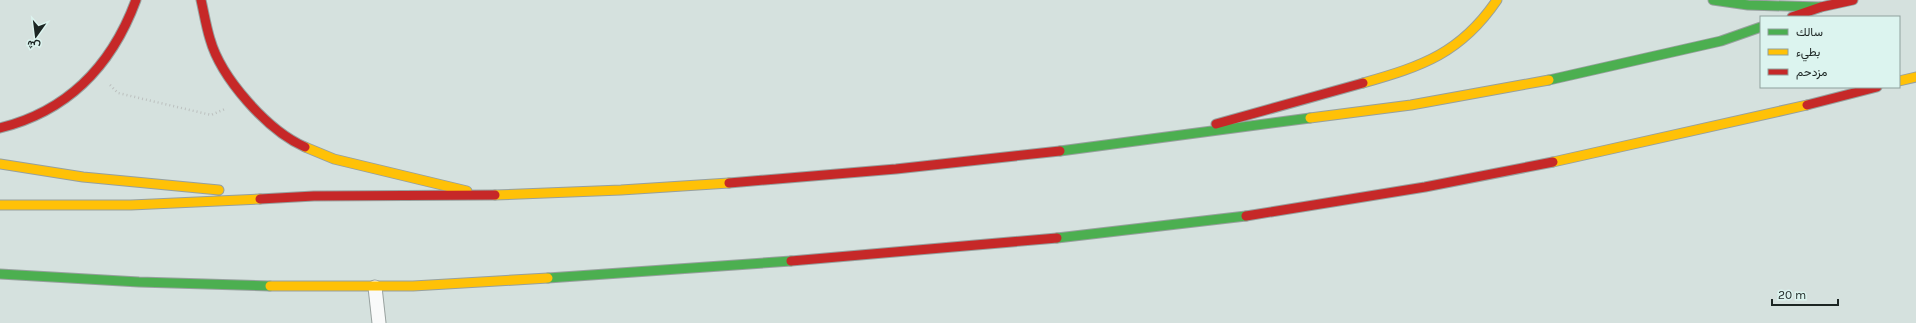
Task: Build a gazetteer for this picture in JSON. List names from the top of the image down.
{
  "legend": ["سالك", "بطيء", "مزدحم"],
  "scale_bar": "20 m",
  "north": "bottom"
}
